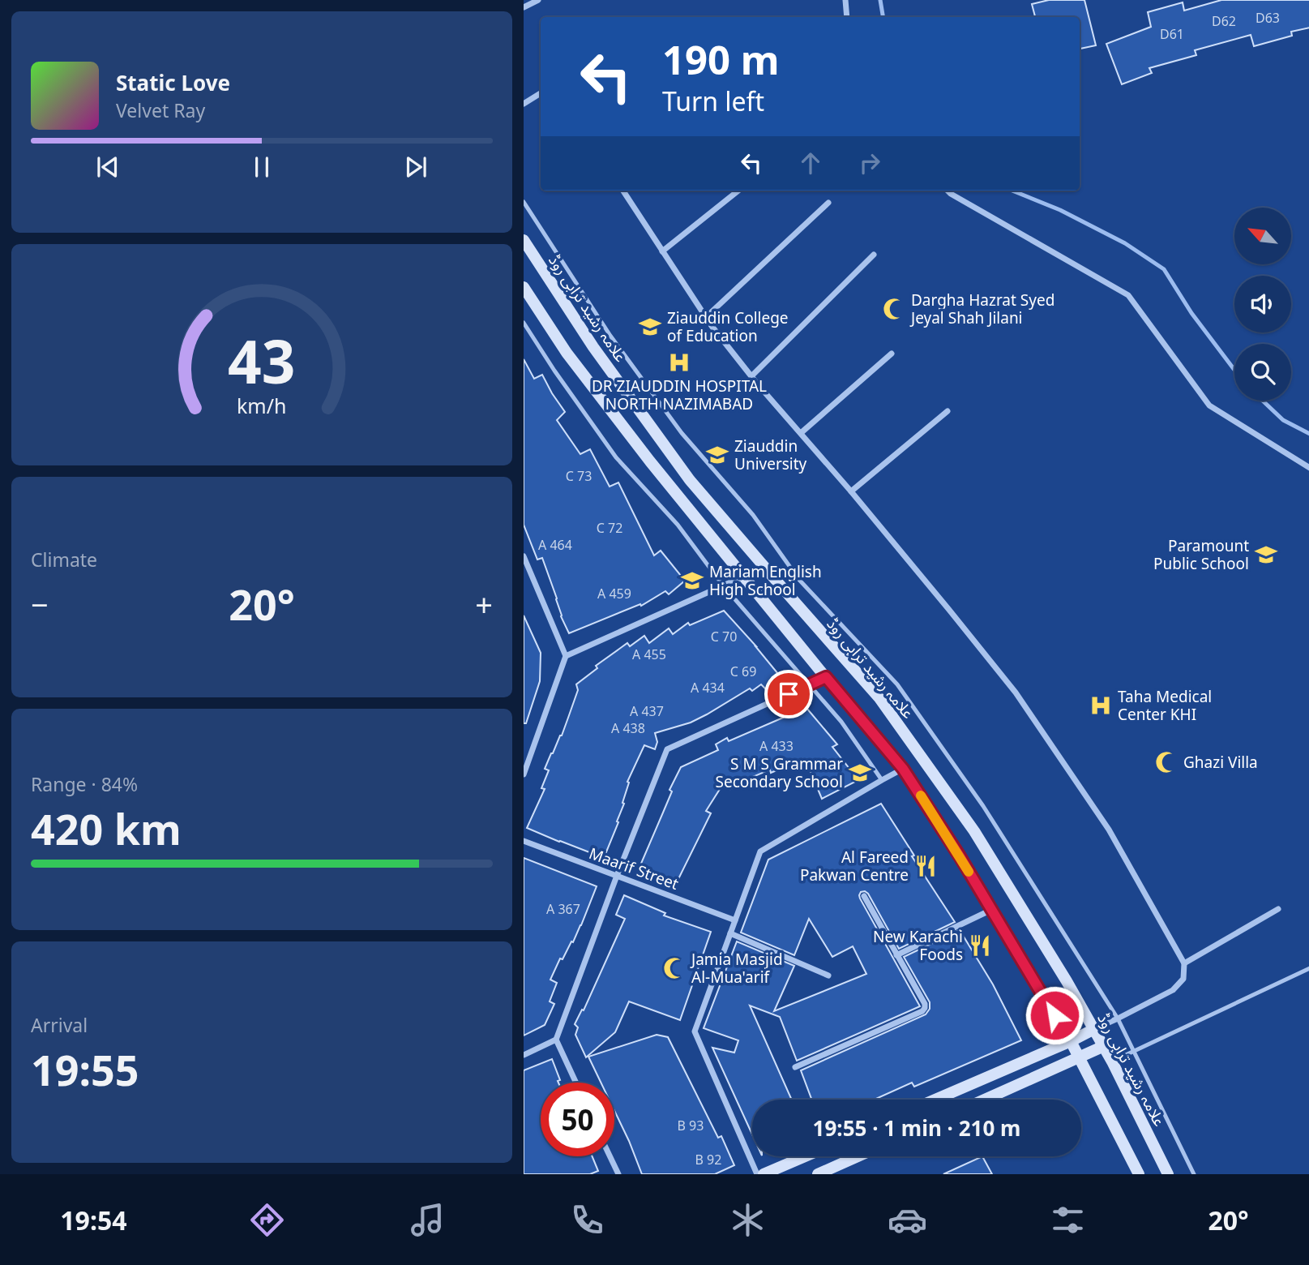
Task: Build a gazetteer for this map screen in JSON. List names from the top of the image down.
{
  "streets": {
    "main road": ["علامہ رشید ترابی روڈ"],
    "street": ["Maarif Street"]
  },
  "places": {
    "mosque": ["Dargha Hazrat Syed Jeyal Shah Jilani", "Ghazi Villa", "Jamia Masjid Al-Mua'arif"],
    "school or university": [
      "Ziauddin College of Education",
      "Ziauddin University",
      "Paramount Public School",
      "Mariam English High School",
      "S M S Grammar Secondary School"
    ],
    "hospital": ["DR ZIAUDDIN HOSPITAL NORTH NAZIMABAD", "Taha Medical Center KHI"],
    "restaurant": ["Al Fareed Pakwan Centre", "New Karachi Foods"]
  },
  "house_numbers": [
    "D63",
    "D62",
    "D61",
    "C 73",
    "C 72",
    "A 464",
    "A 459",
    "C 70",
    "A 455",
    "C 69",
    "A 434",
    "A 437",
    "A 438",
    "A 433",
    "A 367",
    "B 93",
    "B 92"
  ],
  "north": "top left",
  "page": {
    "turn": ["190 m", "Turn left"],
    "song": ["Static Love", "Velvet Ray"],
    "tile": [
      "Climate",
      ["Range · 84%", "420 km"],
      ["Arrival", "19:55"]
    ],
    "heat": ["−", "20°", "+"],
    "limit": "50",
    "trip": "19:55 · 1 min · 210 m",
    "tabs": ["19:54", "20°"],
    "gauge": ["43", "km/h"]
  }
}
